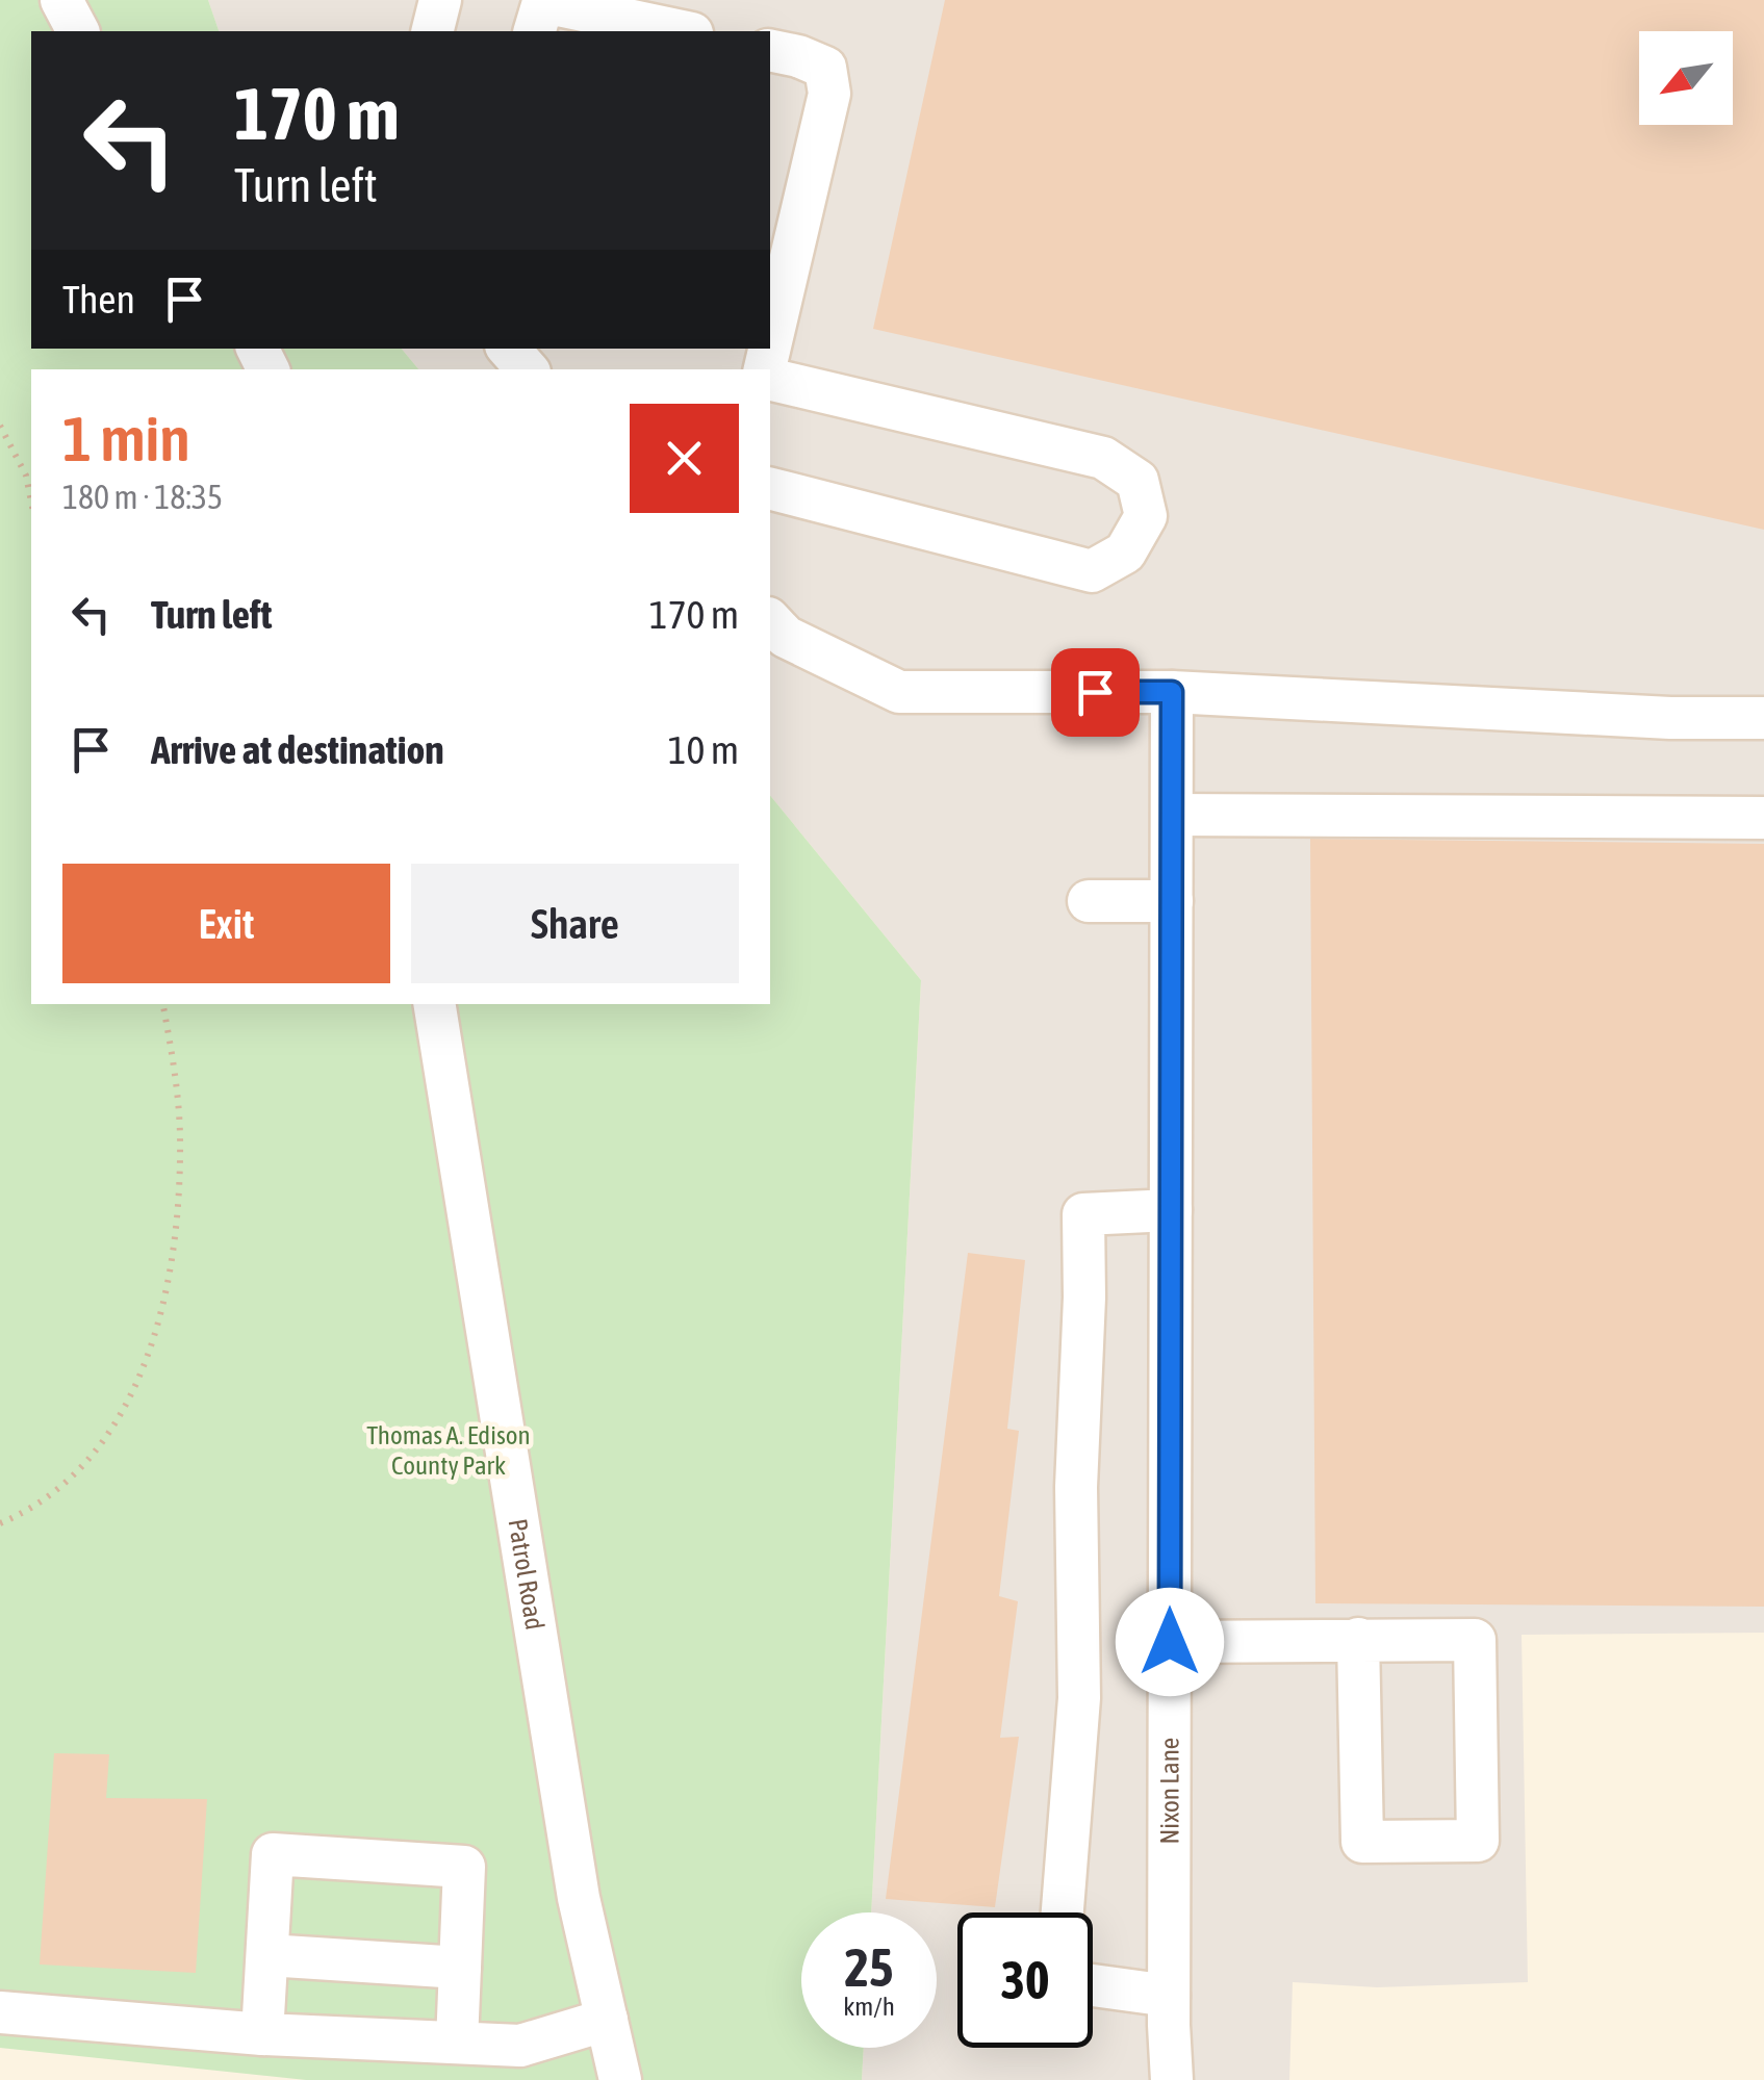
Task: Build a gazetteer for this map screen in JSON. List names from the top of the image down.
{
  "streets": {
    "street": ["Patrol Road", "Nixon Lane"]
  },
  "parks": ["Thomas A. Edison County Park"],
  "north": "bottom left",
  "page": {
    "turn": ["170 m", "Turn left"],
    "then": "Then",
    "heading": ["1 min", "180 m · 18:35"],
    "list": [
      {
        "name": "Turn left",
        "value": "170 m"
      },
      {
        "name": "Arrive at destination",
        "value": "10 m"
      }
    ],
    "buttons": ["Exit", "Share"],
    "speed": "25 km/h",
    "limit": "30"
  }
}
